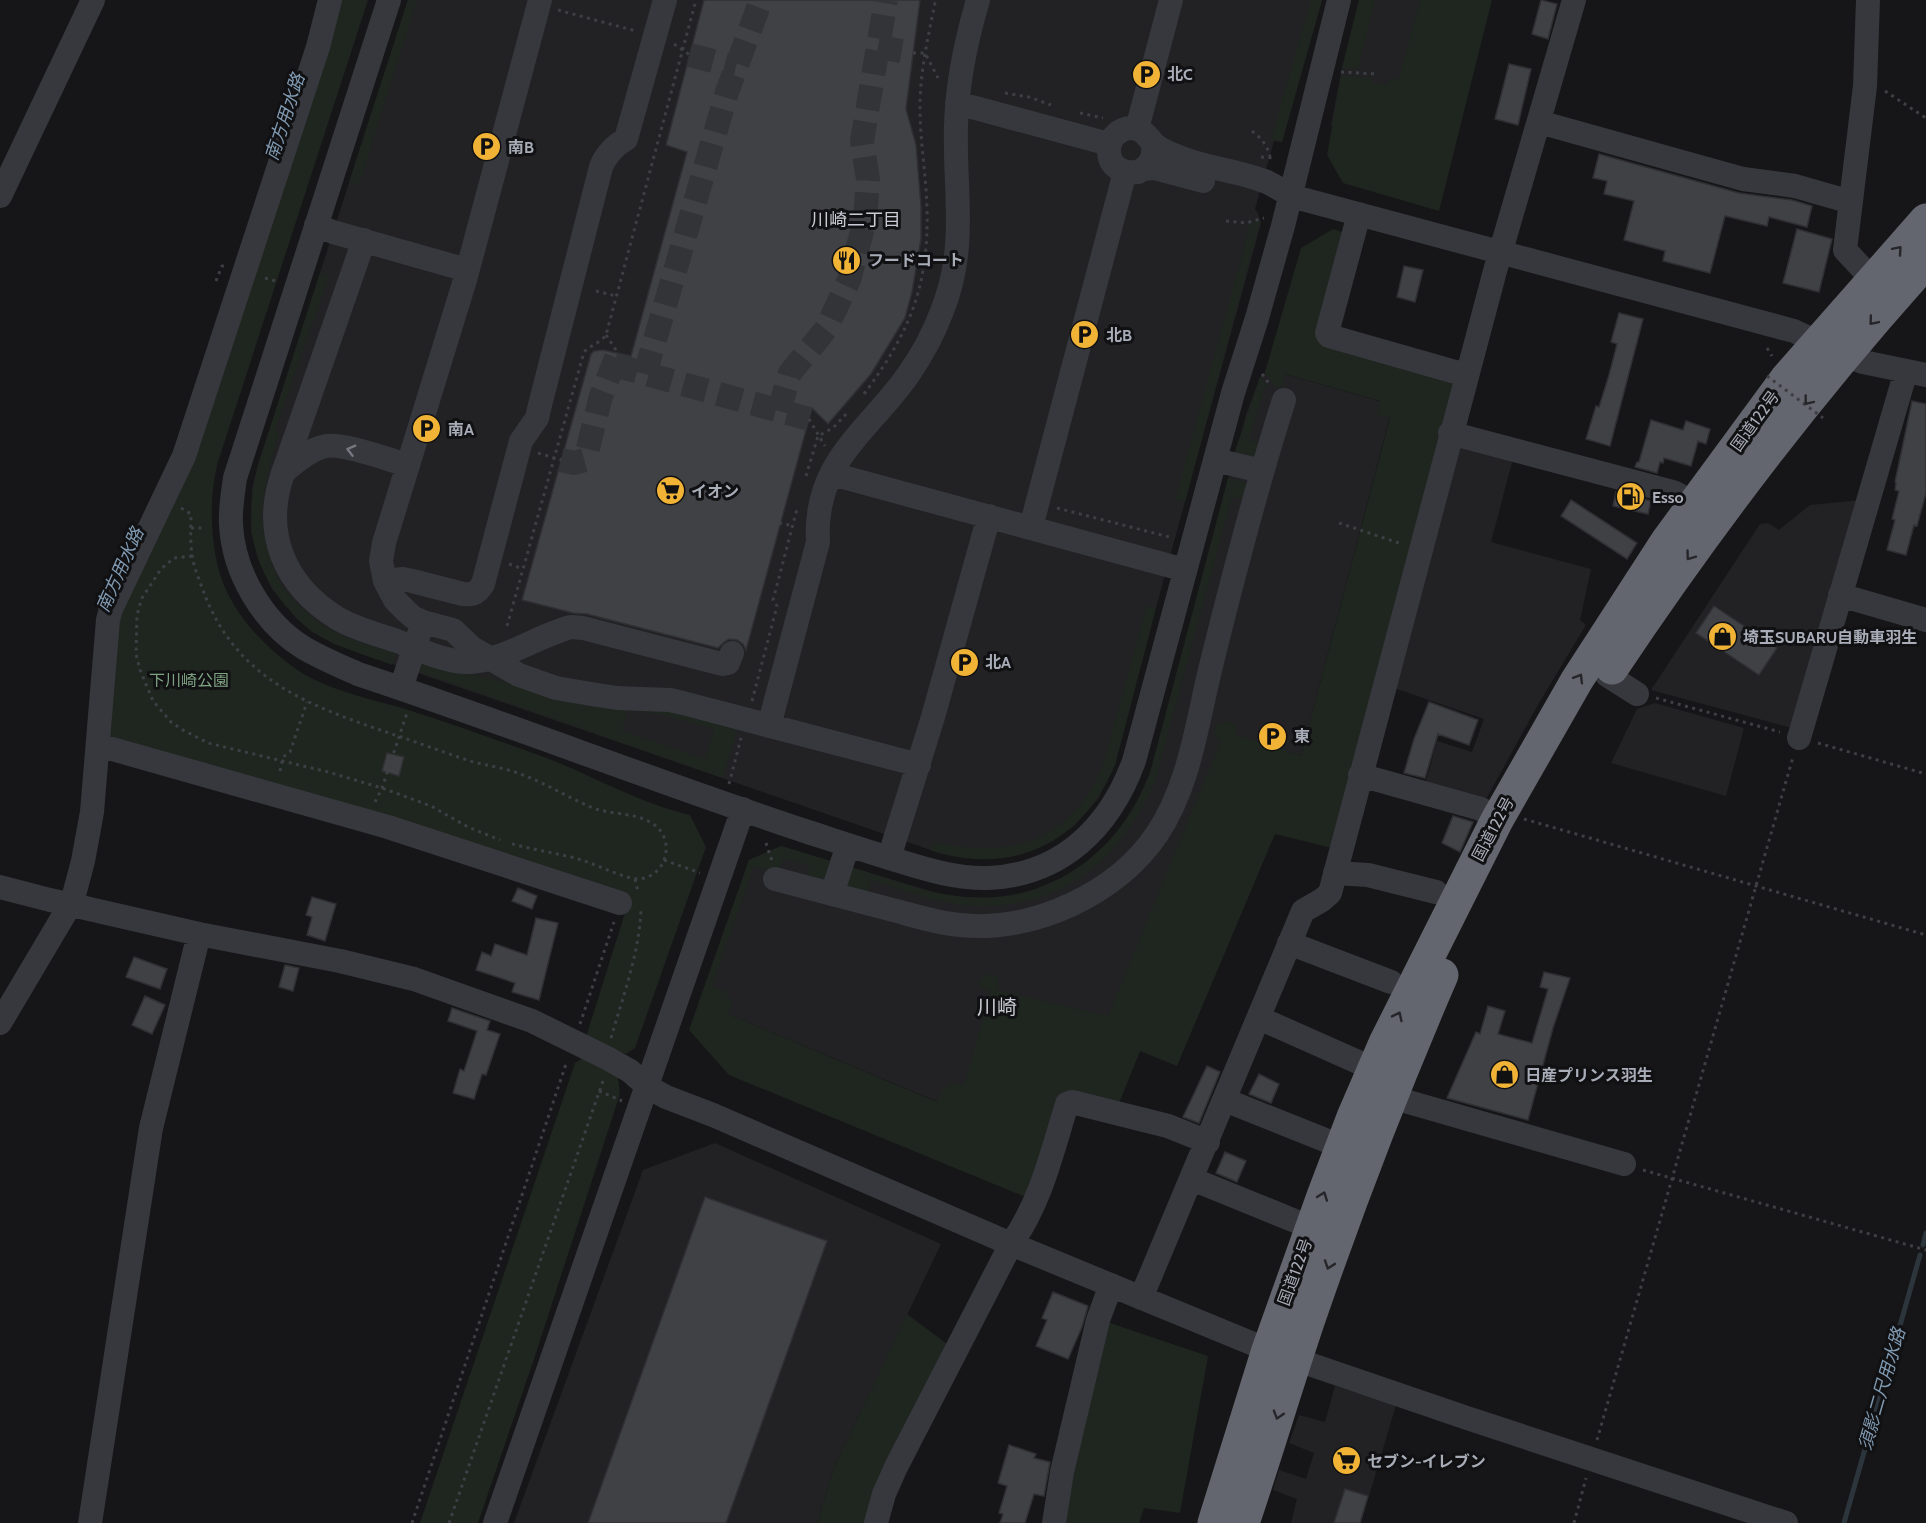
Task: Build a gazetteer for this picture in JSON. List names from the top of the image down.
{
  "streets": {
    "highway": ["国道122号"]
  },
  "districts": ["川崎二丁目", "川崎"],
  "water": ["南方用水路", "須影二尺用水路"],
  "parks": ["下川崎公園"],
  "places": {
    "parking": [
      "北C",
      "南B",
      "北B",
      "南A",
      "北A",
      "東"
    ],
    "restaurant": ["フードコート"],
    "supermarket": ["イオン", "セブン-イレブン"],
    "fuel station": ["Esso"],
    "shop": ["埼玉SUBARU自動車羽生", "日産プリンス羽生"]
  }
}
